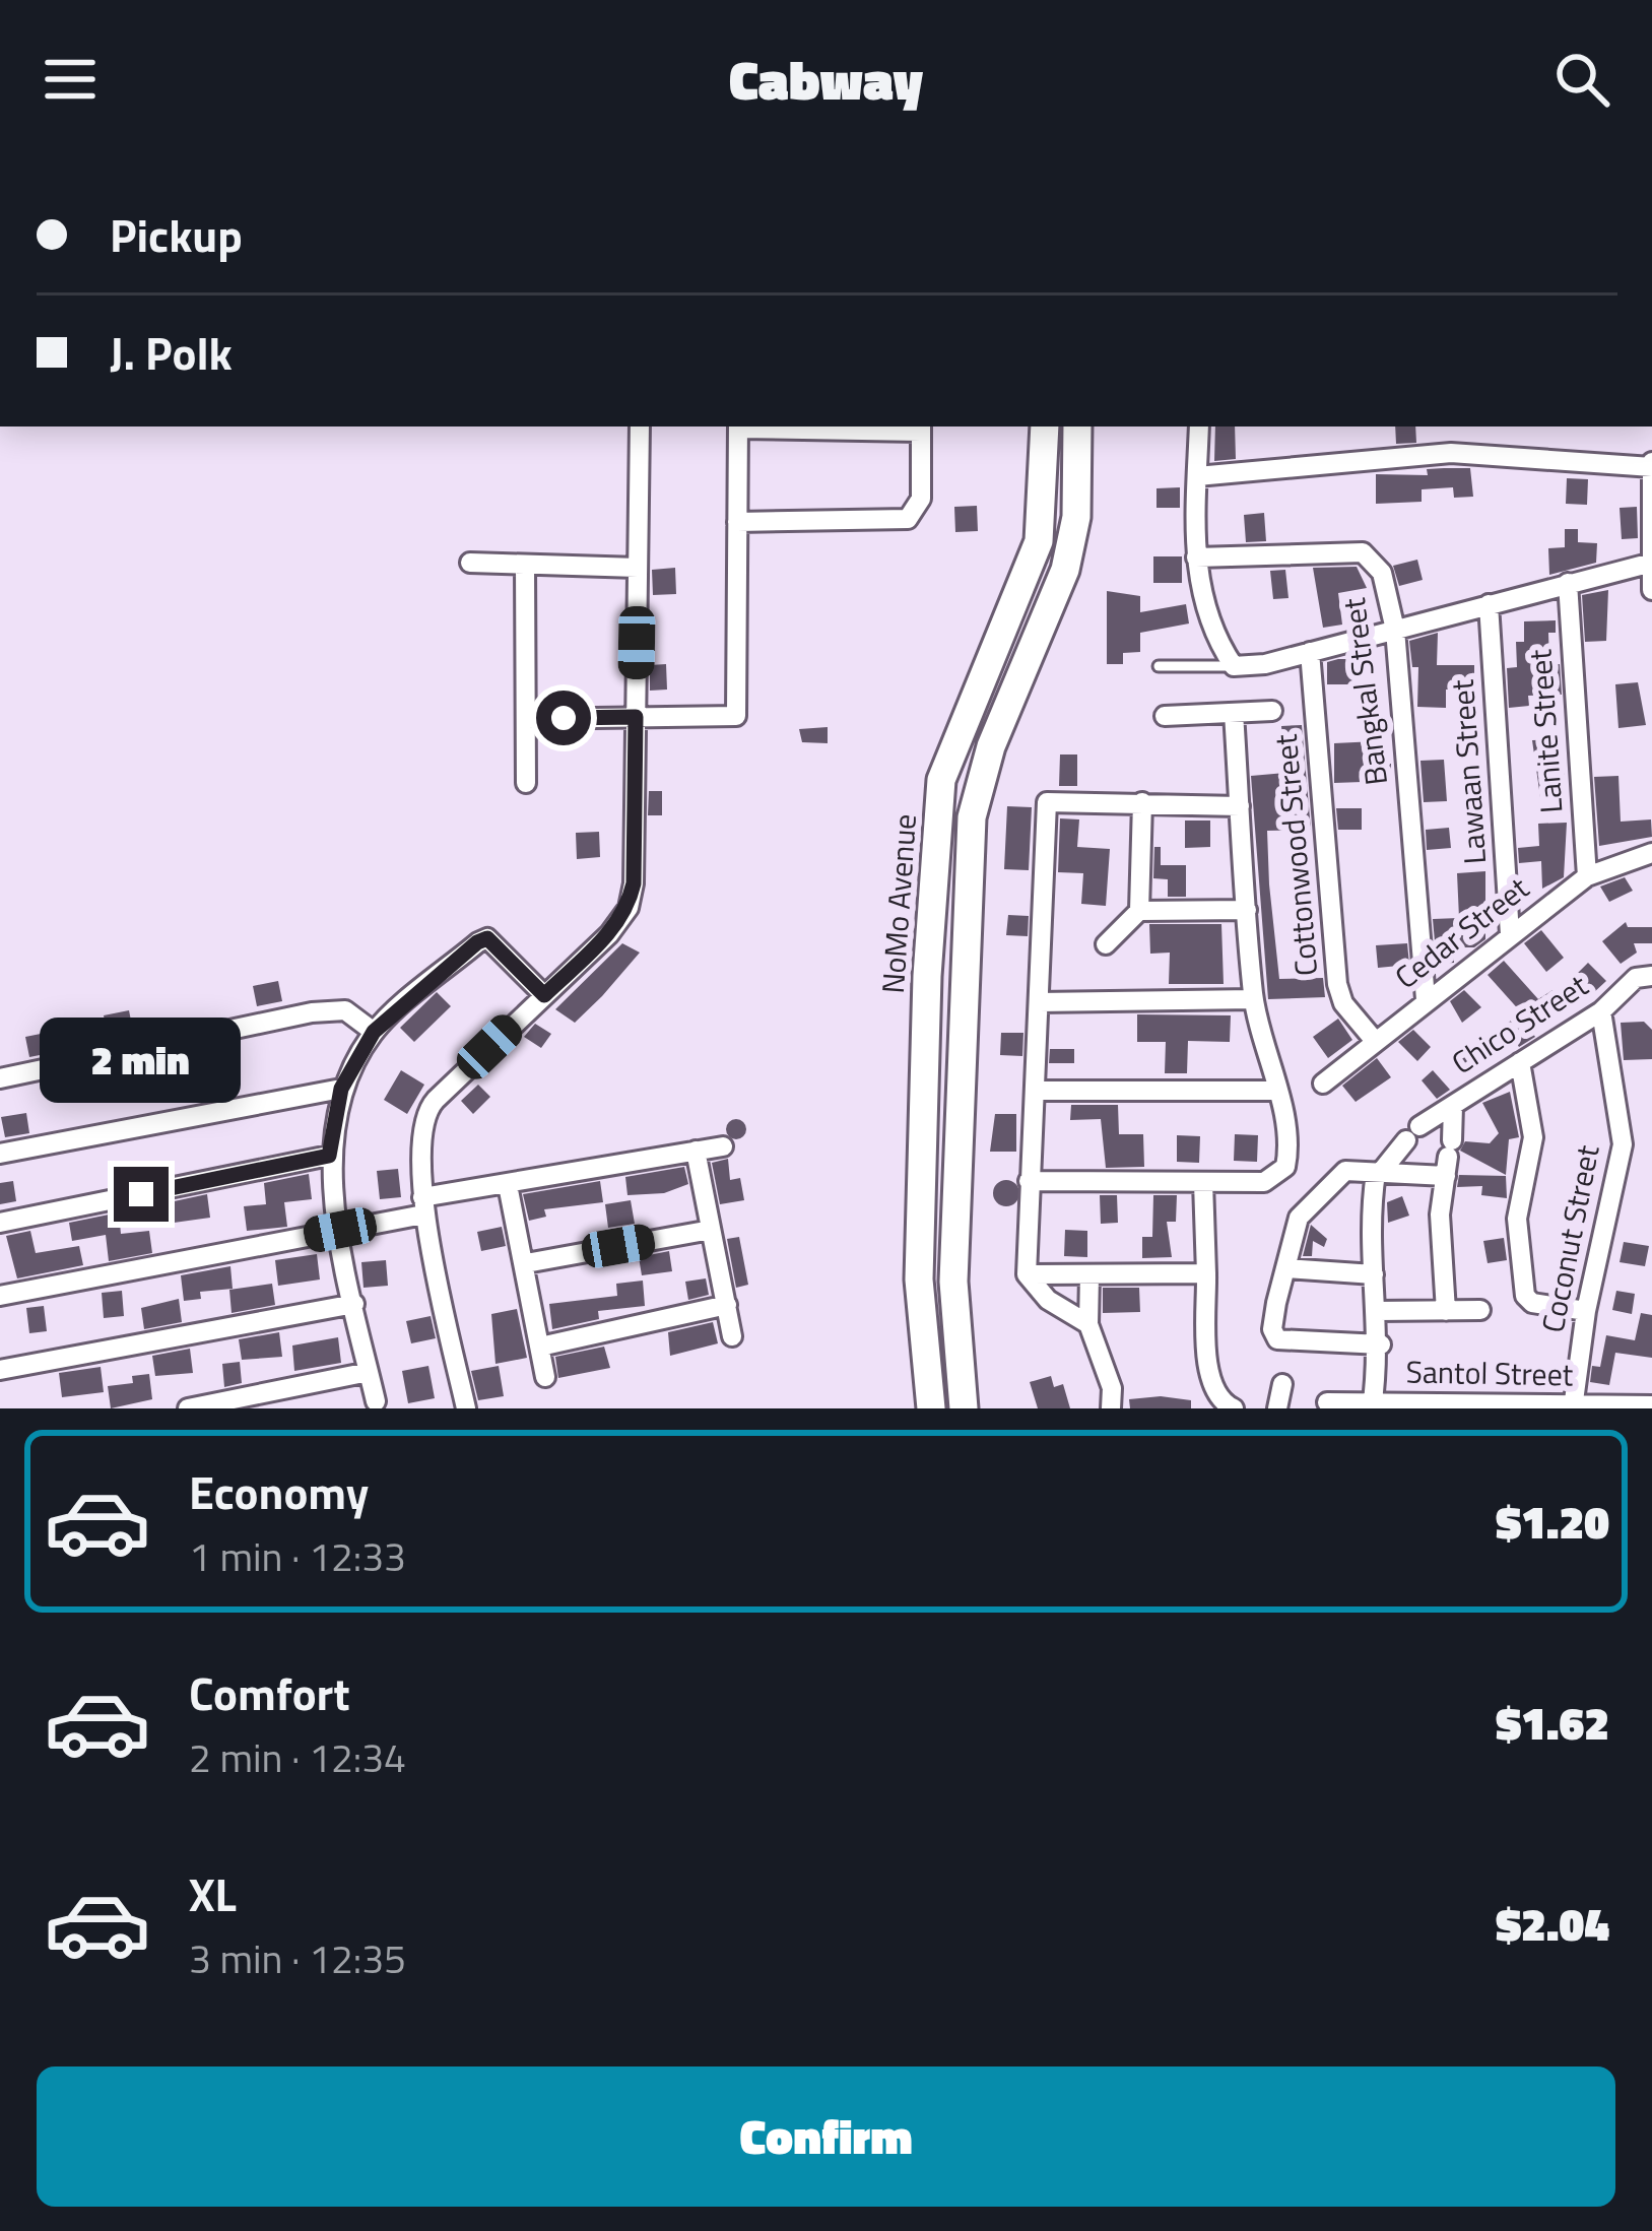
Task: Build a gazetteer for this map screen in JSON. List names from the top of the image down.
{
  "streets": {
    "main road": ["NoMo Avenue"],
    "street": [
      "Bangkal Street",
      "Lanite Street",
      "Lawaan Street",
      "Cottonwood Street",
      "Cedar Street",
      "Chico Street",
      "Coconut Street",
      "Santol Street"
    ]
  },
  "crossings": [
    ["Bangkal Street", "Cedar Street"],
    ["Lanite Street", "Cedar Street"],
    ["Lawaan Street", "Cedar Street"],
    ["Cottonwood Street", "Cedar Street"],
    ["Chico Street", "Coconut Street"],
    ["Coconut Street", "Santol Street"]
  ],
  "page": {
    "header": "Cabway",
    "banner": ["Pickup", "J. Polk"],
    "bubble": "2 min",
    "list": [
      {
        "name": "Economy",
        "note": "1 min · 12:33",
        "value": "$1.20"
      },
      {
        "name": "Comfort",
        "note": "2 min · 12:34",
        "value": "$1.62"
      },
      {
        "name": "XL",
        "note": "3 min · 12:35",
        "value": "$2.04"
      }
    ],
    "buttons": "Confirm"
  }
}
